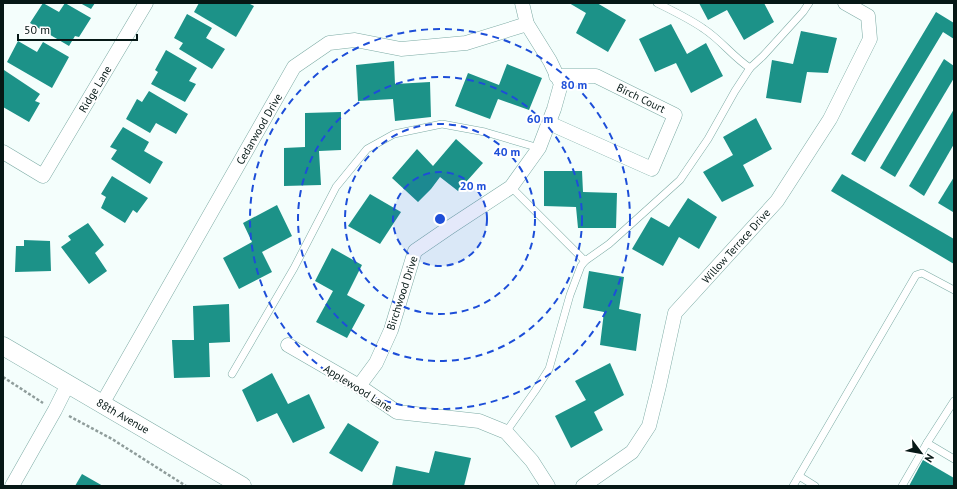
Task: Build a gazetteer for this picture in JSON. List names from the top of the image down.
{
  "streets": {
    "street": [
      "Ridge Lane",
      "Birch Court",
      "Cedarwood Drive",
      "Willow Terrace Drive",
      "Birchwood Drive",
      "Applewood Lane",
      "88th Avenue"
    ]
  },
  "crossings": [
    ["Birch Court", "Birchwood Drive"],
    ["Cedarwood Drive", "Birchwood Drive"],
    ["Cedarwood Drive", "88th Avenue"],
    ["Birchwood Drive", "Applewood Lane"]
  ],
  "scale_bar": "50 m",
  "north": "bottom right",
  "rings": [
    "80 m",
    "60 m",
    "40 m",
    "20 m"
  ]
}
